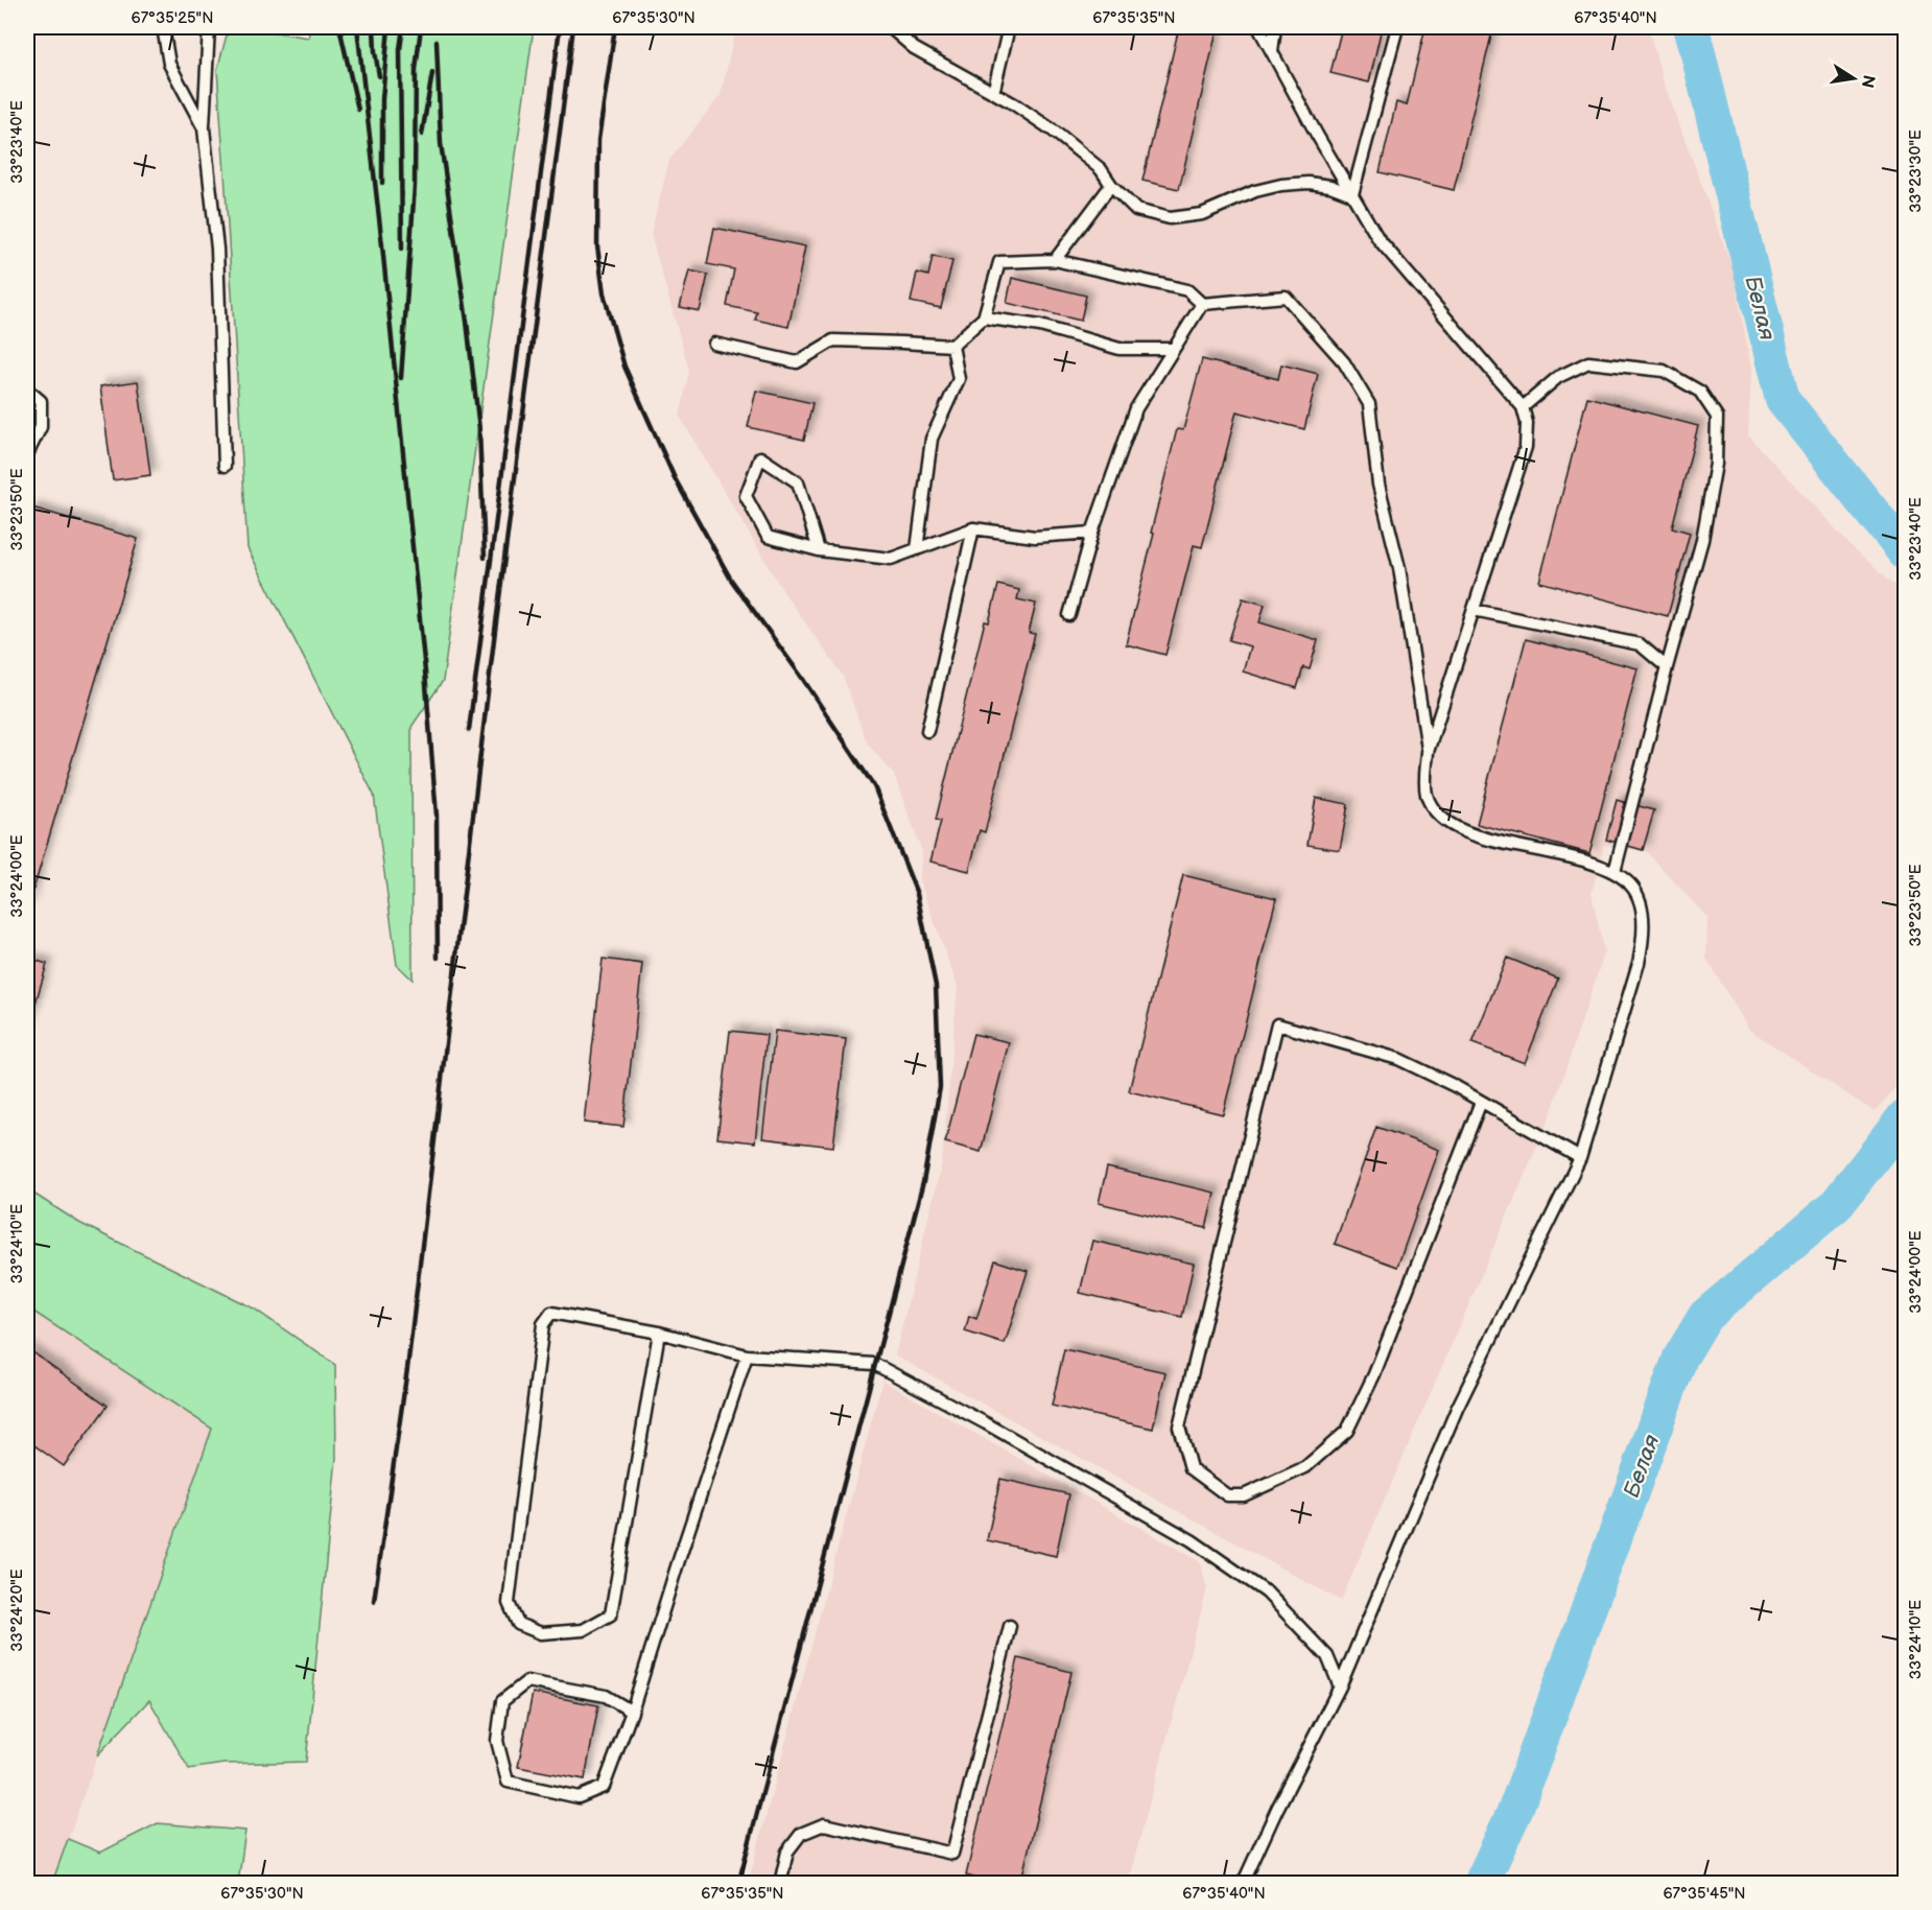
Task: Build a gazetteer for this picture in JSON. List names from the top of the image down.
{
  "water": ["Белая"],
  "north": "right",
  "coordinates": [
    "67°35'25\"N",
    "67°35'30\"N",
    "67°35'35\"N",
    "67°35'40\"N",
    "33°23'40\"E",
    "33°23'30\"E",
    "33°23'50\"E",
    "33°24'00\"E",
    "33°24'10\"E",
    "33°24'20\"E",
    "67°35'45\"N"
  ]
}
